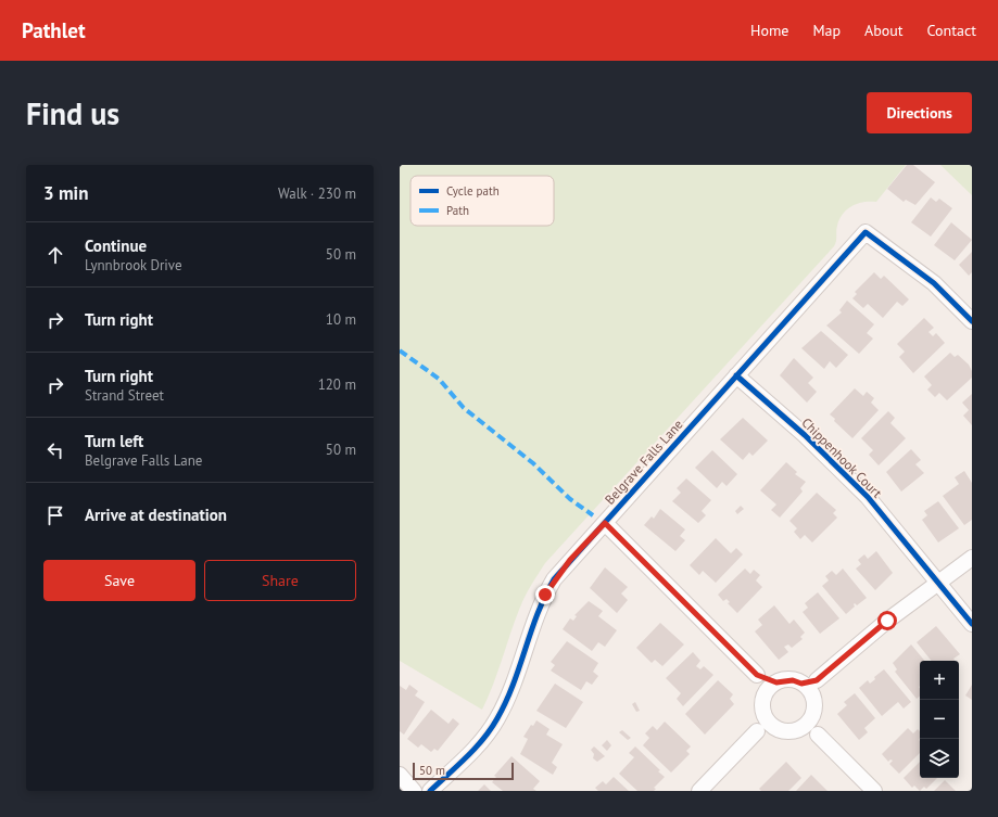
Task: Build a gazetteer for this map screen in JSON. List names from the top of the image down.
{
  "streets": {
    "street": ["Chippenhook Court", "Belgrave Falls Lane"]
  },
  "crossings": [
    ["Chippenhook Court", "Belgrave Falls Lane"]
  ],
  "legend": ["Cycle path", "Path"],
  "scale_bar": "50 m",
  "page": {
    "header": "Pathlet",
    "nav": [
      "Home",
      "Map",
      "About",
      "Contact"
    ],
    "buttons": [
      "Directions",
      ["Save", "Share"]
    ],
    "title": "Find us",
    "heading": ["3 min", "Walk · 230 m"],
    "list": [
      ["Continue", "Lynnbrook Drive", "50 m"],
      ["Turn right", "10 m"],
      ["Turn right", "Strand Street", "120 m"],
      ["Turn left", "Belgrave Falls Lane", "50 m"],
      "Arrive at destination"
    ],
    "map_buttons": ["+", "−"],
    "scale": "50 m"
  }
}
